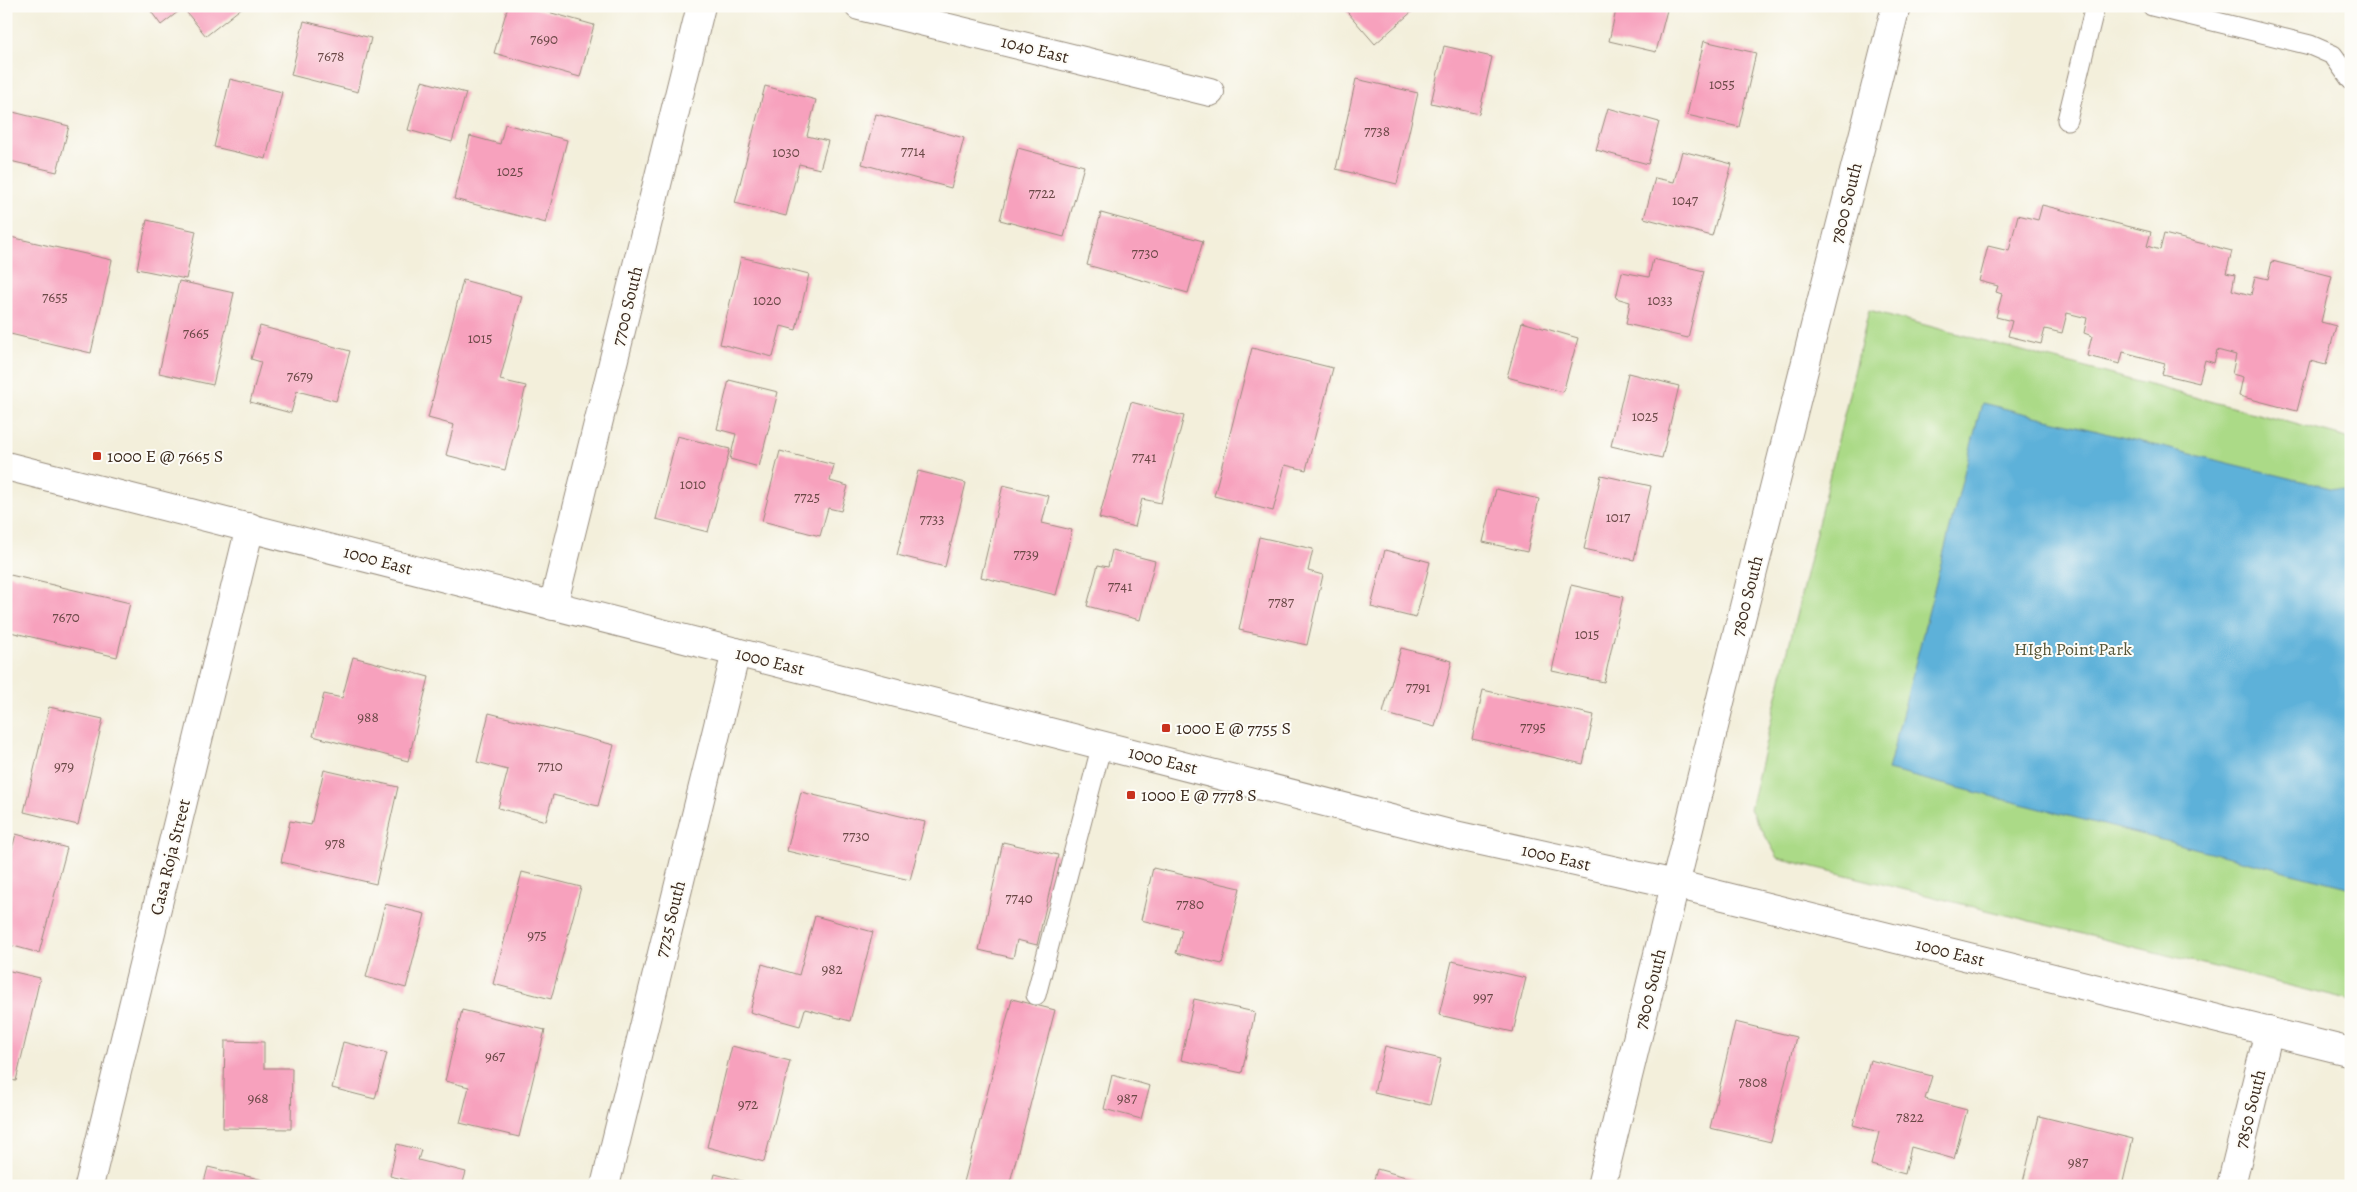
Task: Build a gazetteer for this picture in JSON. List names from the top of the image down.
{
  "streets": {
    "street": [
      "1040 East",
      "7800 South",
      "7700 South",
      "1000 East",
      "Casa Roja Street",
      "7725 South",
      "7850 South"
    ]
  },
  "crossings": [
    ["7800 South", "1000 East"],
    ["7700 South", "1000 East"],
    ["1000 East", "Casa Roja Street"],
    ["1000 East", "7725 South"],
    ["1000 East", "7850 South"]
  ],
  "parks": ["HIgh Point Park"],
  "places": {
    "transit": ["1000 E @ 7665 S", "1000 E @ 7755 S", "1000 E @ 7778 S"]
  },
  "house_numbers": [
    "7690",
    "7678",
    "1055",
    "7738",
    "7714",
    "1030",
    "1025",
    "7722",
    "1047",
    "7730",
    "7655",
    "1020",
    "1033",
    "7665",
    "1015",
    "7679",
    "1025",
    "7741",
    "1010",
    "7725",
    "1017",
    "7733",
    "7739",
    "7741",
    "7787",
    "7670",
    "1015",
    "7791",
    "988",
    "7795",
    "979",
    "7710",
    "7730",
    "978",
    "7740",
    "7780",
    "975",
    "982",
    "997",
    "967",
    "7808",
    "968",
    "987",
    "972",
    "7822",
    "987"
  ]
}
